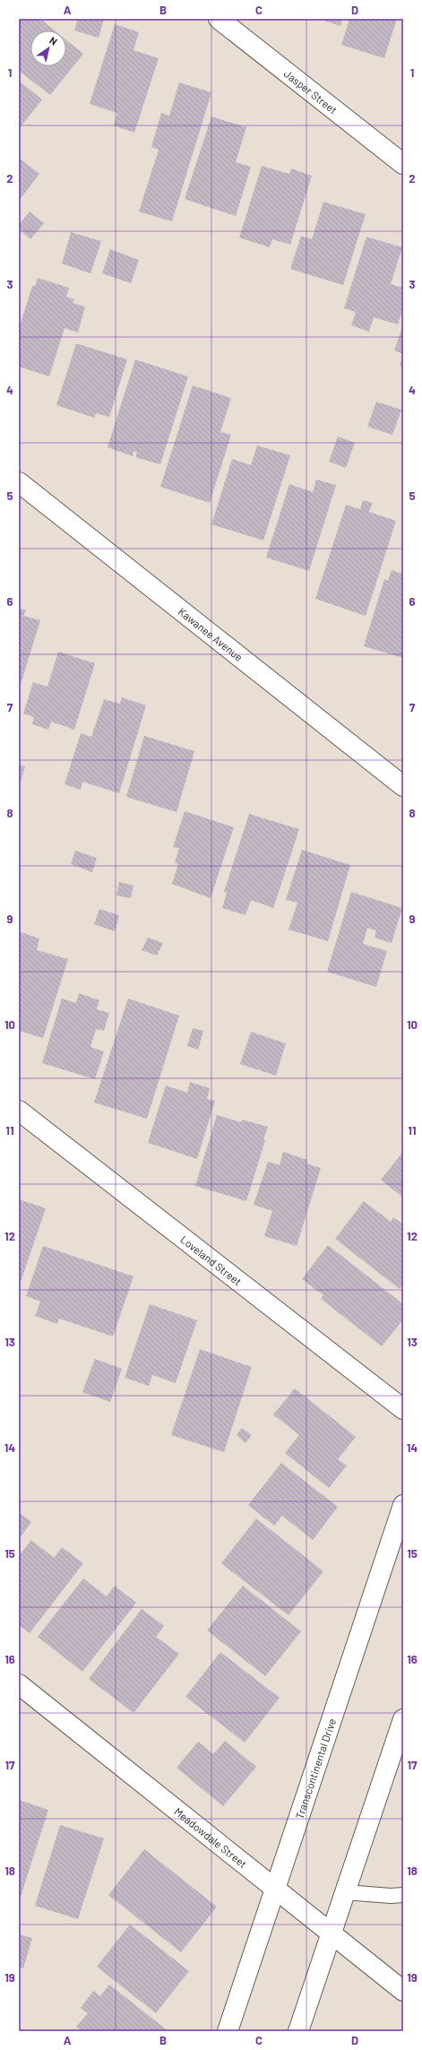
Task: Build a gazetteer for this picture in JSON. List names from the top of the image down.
{
  "streets": {
    "street": [
      "Jasper Street",
      "Kawanee Avenue",
      "Loveland Street",
      "Transcontinental Drive",
      "Meadowdale Street"
    ]
  },
  "crossings": [
    ["Transcontinental Drive", "Meadowdale Street"]
  ],
  "north": "top right",
  "grid": {
    "columns": [
      "A",
      "B",
      "C",
      "D"
    ],
    "rows": [
      "1",
      "2",
      "3",
      "4",
      "5",
      "6",
      "7",
      "8",
      "9",
      "10",
      "11",
      "12",
      "13",
      "14",
      "15",
      "16",
      "17",
      "18",
      "19"
    ]
  }
}
